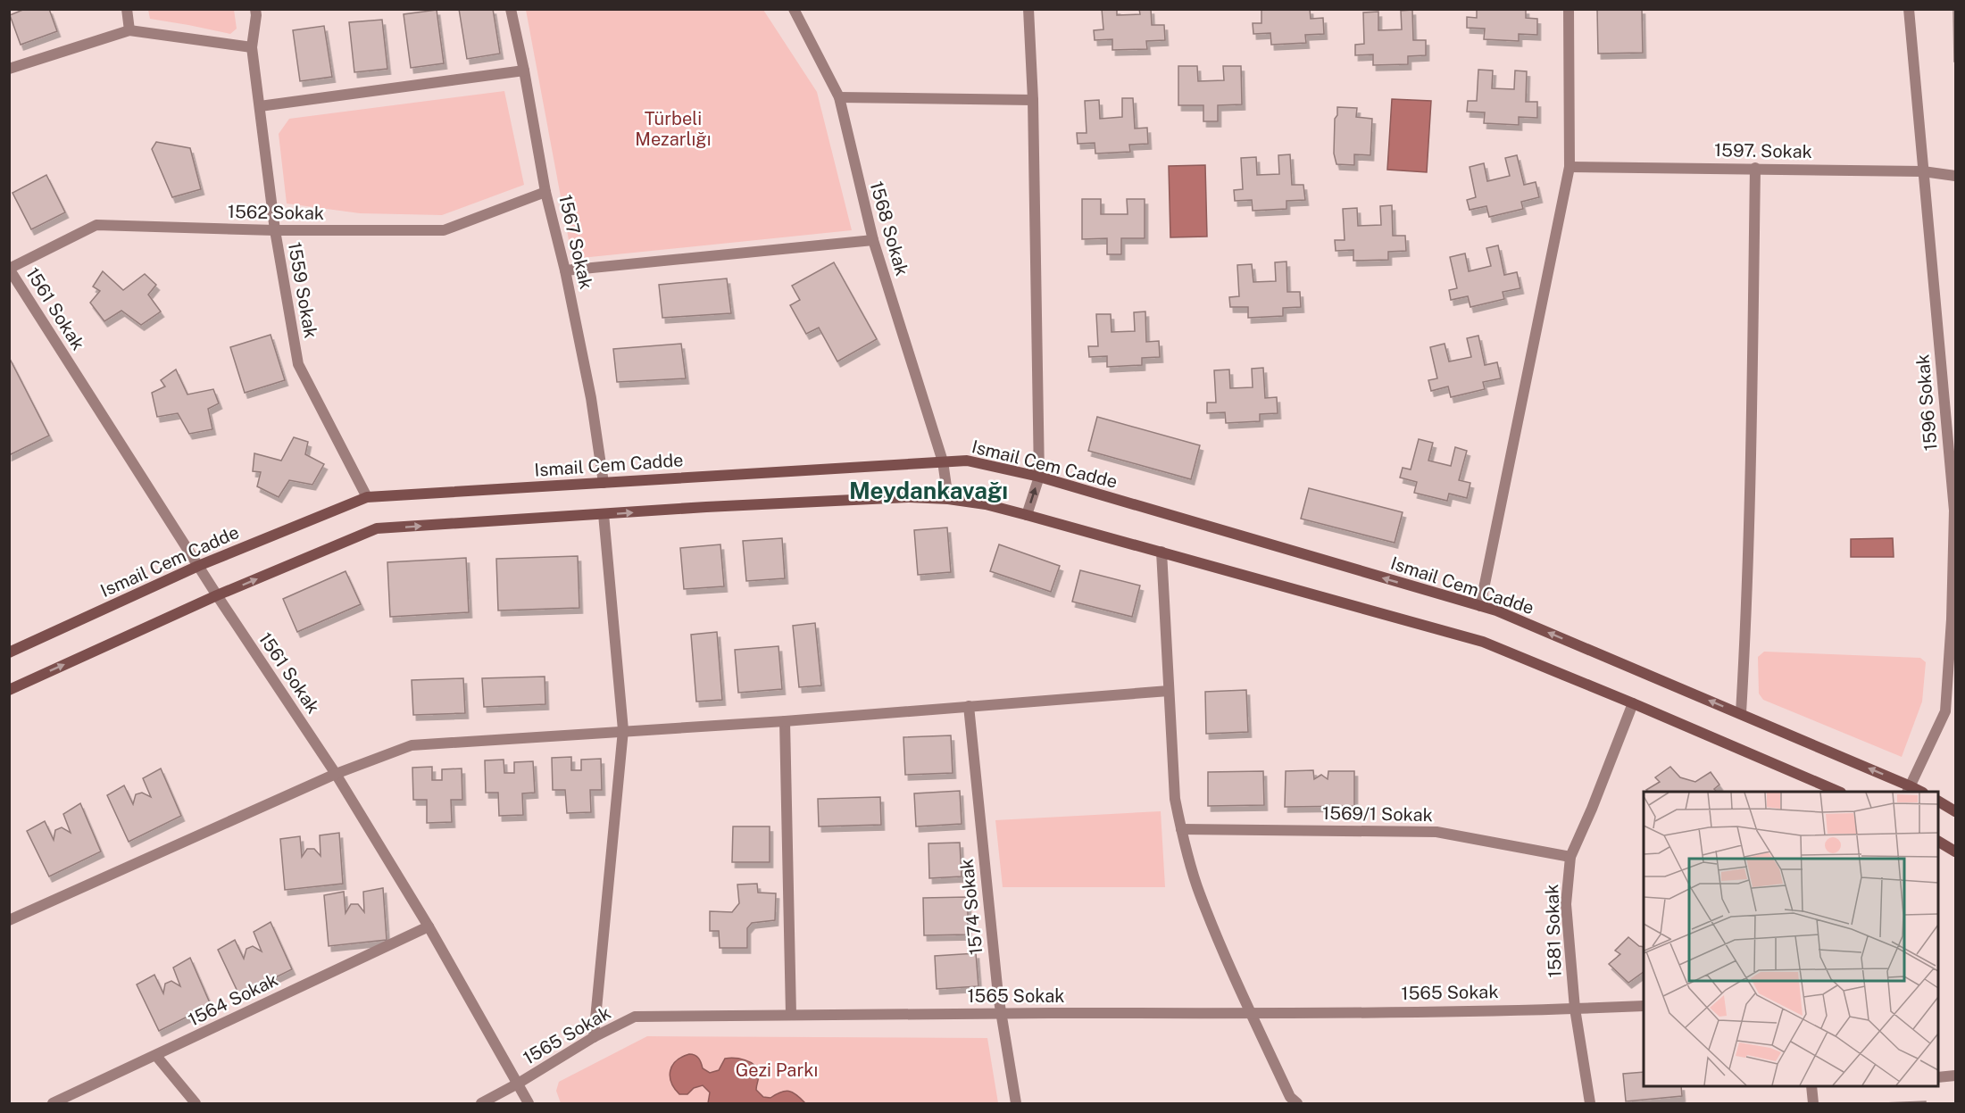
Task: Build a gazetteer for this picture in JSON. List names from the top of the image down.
{
  "streets": {
    "main road": ["Ismail Cem Cadde"],
    "street": [
      "1597. Sokak",
      "1562 Sokak",
      "1568 Sokak",
      "1567 Sokak",
      "1559 Sokak",
      "1561 Sokak",
      "1596 Sokak",
      "1569/1 Sokak",
      "1574 Sokak",
      "1581 Sokak",
      "1565 Sokak",
      "1564 Sokak"
    ]
  },
  "crossings": [
    ["1597. Sokak", "1596 Sokak"],
    ["1562 Sokak", "1567 Sokak"],
    ["1562 Sokak", "1559 Sokak"],
    ["1562 Sokak", "1561 Sokak"],
    ["1568 Sokak", "Ismail Cem Cadde"],
    ["1567 Sokak", "Ismail Cem Cadde"],
    ["1559 Sokak", "Ismail Cem Cadde"],
    ["1561 Sokak", "Ismail Cem Cadde"],
    ["1561 Sokak", "1565 Sokak"],
    ["1561 Sokak", "1564 Sokak"],
    ["1596 Sokak", "Ismail Cem Cadde"],
    ["1569/1 Sokak", "1581 Sokak"],
    ["1574 Sokak", "1565 Sokak"],
    ["1581 Sokak", "1565 Sokak"]
  ],
  "districts": ["Meydankavağı"],
  "parks": ["Türbeli Mezarlığı", "Gezi Parkı"]
}
